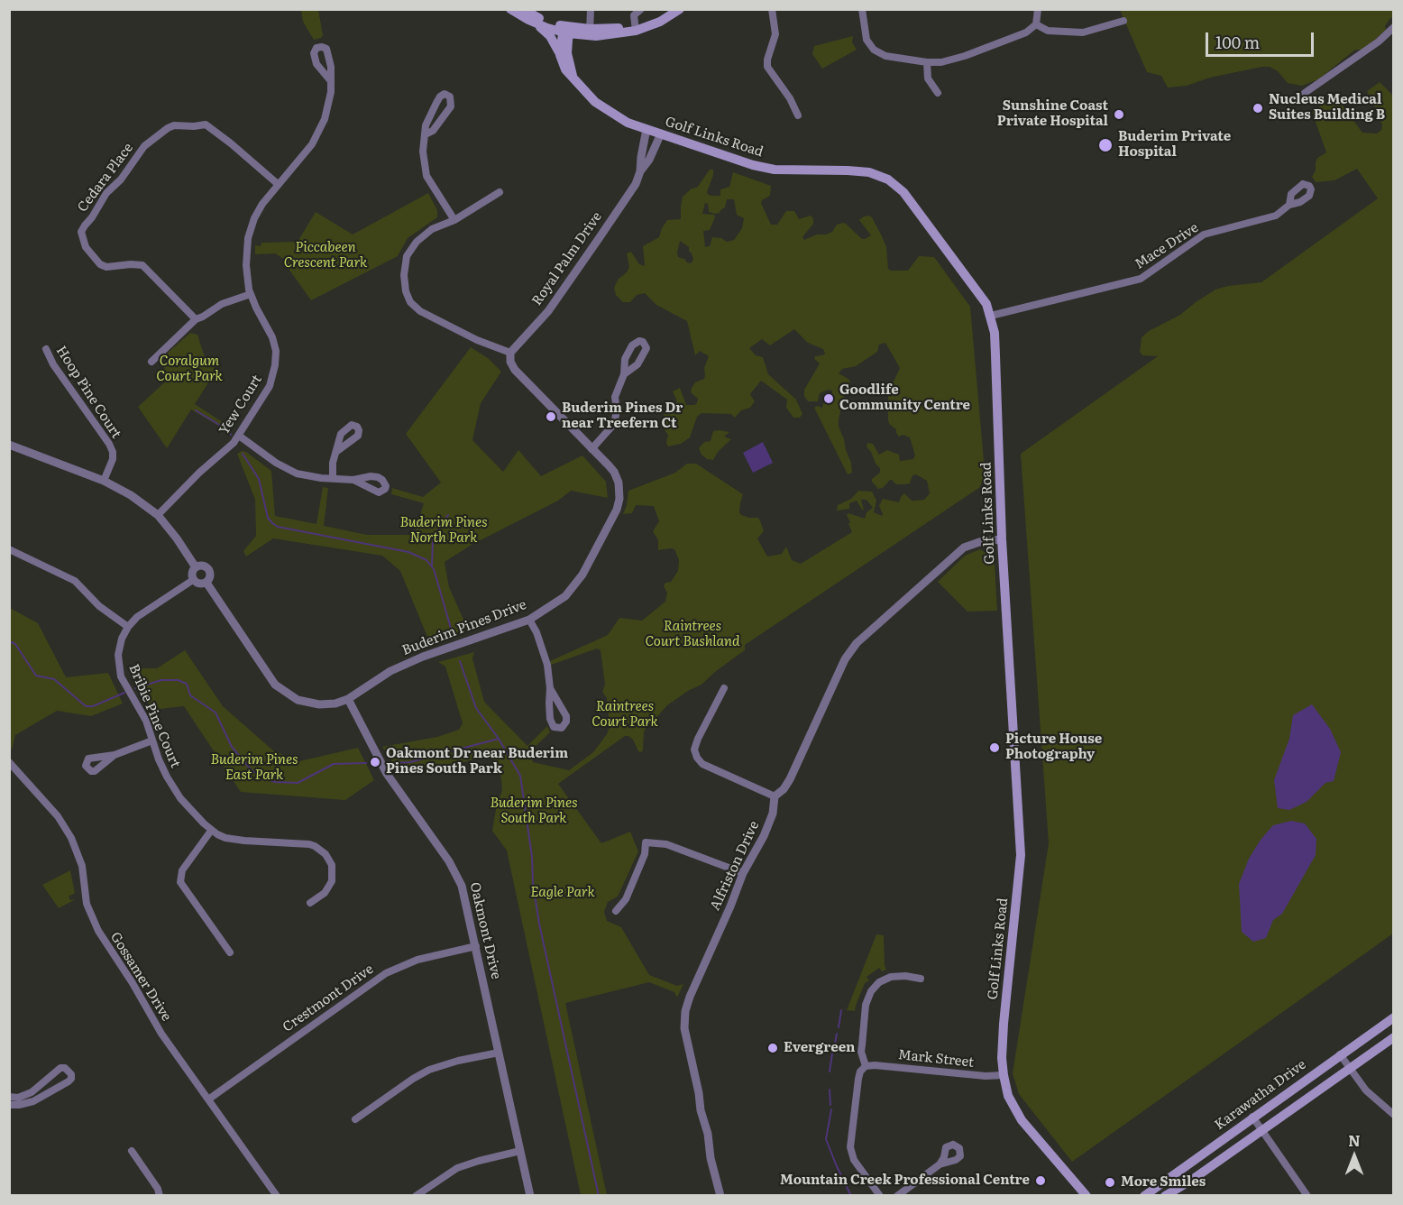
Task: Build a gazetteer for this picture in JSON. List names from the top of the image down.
{
  "streets": {
    "main road": ["Golf Links Road", "Karawatha Drive"],
    "street": [
      "Cedara Place",
      "Mace Drive",
      "Royal Palm Drive",
      "Hoop Pine Court",
      "Yew Court",
      "Buderim Pines Drive",
      "Bribie Pine Court",
      "Alfriston Drive",
      "Oakmont Drive",
      "Gossamer Drive",
      "Crestmont Drive",
      "Mark Street"
    ]
  },
  "crossings": [
    ["Golf Links Road", "Mace Drive"],
    ["Golf Links Road", "Royal Palm Drive"],
    ["Golf Links Road", "Alfriston Drive"],
    ["Golf Links Road", "Mark Street"],
    ["Cedara Place", "Yew Court"],
    ["Royal Palm Drive", "Buderim Pines Drive"],
    ["Buderim Pines Drive", "Bribie Pine Court"],
    ["Buderim Pines Drive", "Oakmont Drive"],
    ["Oakmont Drive", "Crestmont Drive"],
    ["Gossamer Drive", "Crestmont Drive"]
  ],
  "parks": [
    "Piccabeen Crescent Park",
    "Coralgum Court Park",
    "Buderim Pines North Park",
    "Raintrees Court Bushland",
    "Raintrees Court Park",
    "Buderim Pines East Park",
    "Buderim Pines South Park",
    "Eagle Park"
  ],
  "places": [
    "Nucleus Medical Suites Building B",
    "Sunshine Coast Private Hospital",
    "Buderim Private Hospital",
    "Goodlife Community Centre",
    "Buderim Pines Dr near Treefern Ct",
    "Picture House Photography",
    "Oakmont Dr near Buderim Pines South Park",
    "Evergreen",
    "Mountain Creek Professional Centre",
    "More Smiles"
  ],
  "scale_bar": "100 m",
  "north": "top"
}
